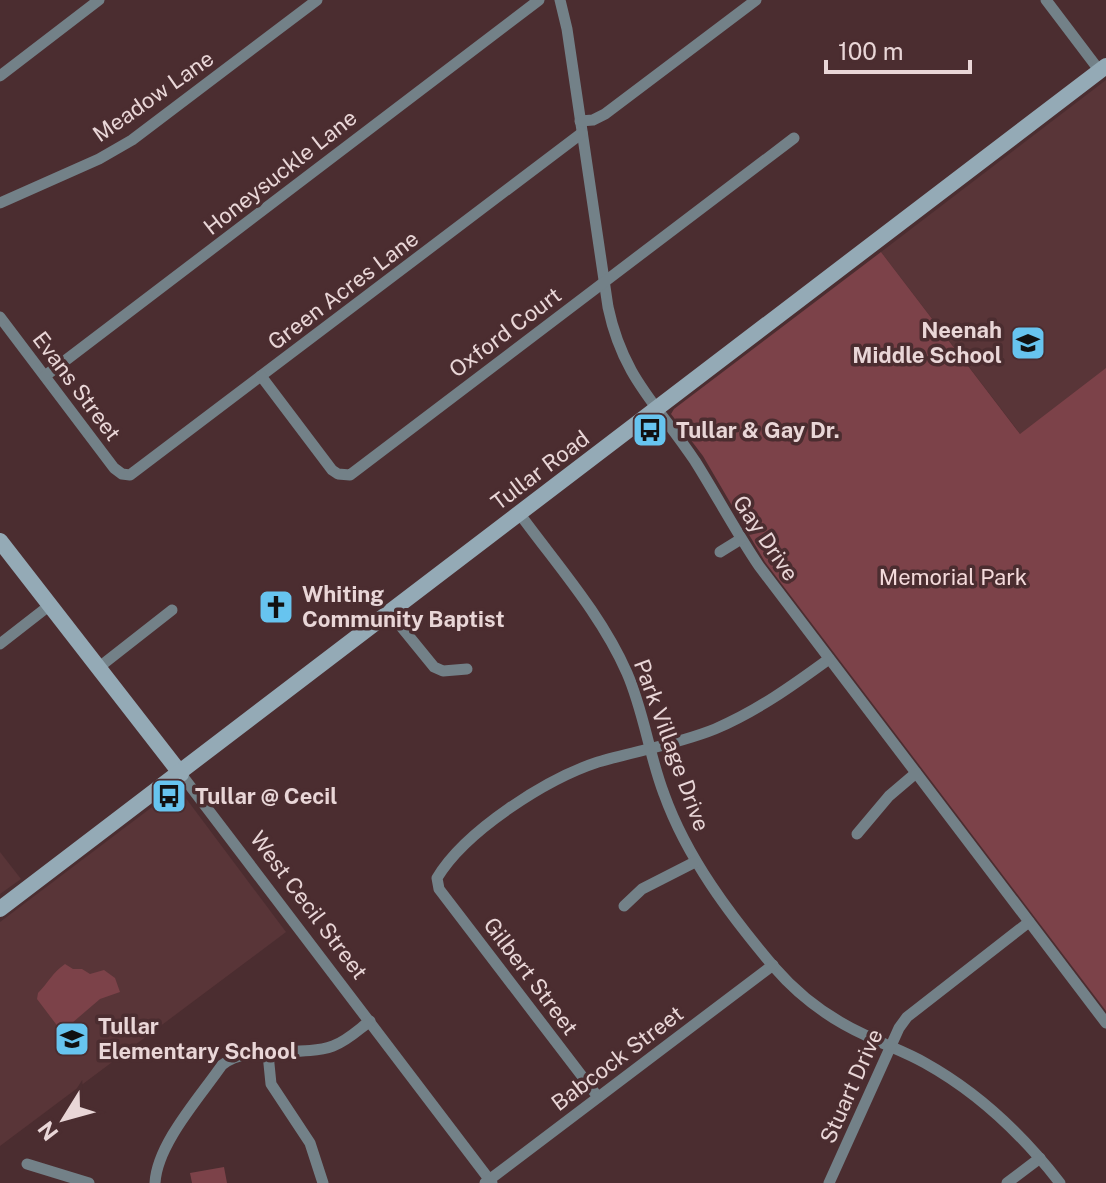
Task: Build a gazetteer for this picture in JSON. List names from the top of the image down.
{
  "streets": {
    "main road": ["Tullar Road", "West Cecil Street"],
    "street": [
      "Meadow Lane",
      "Honeysuckle Lane",
      "Green Acres Lane",
      "Oxford Court",
      "Evans Street",
      "Gay Drive",
      "Park Village Drive",
      "Gilbert Street",
      "Babcock Street",
      "Stuart Drive"
    ]
  },
  "crossings": [
    ["Honeysuckle Lane", "Evans Street"],
    ["Green Acres Lane", "Oxford Court"],
    ["Green Acres Lane", "Evans Street"],
    ["Green Acres Lane", "Gay Drive"],
    ["Oxford Court", "Gay Drive"],
    ["Tullar Road", "Gay Drive"],
    ["Tullar Road", "Park Village Drive"],
    ["Tullar Road", "West Cecil Street"],
    ["Gay Drive", "Stuart Drive"],
    ["Park Village Drive", "Gilbert Street"],
    ["Park Village Drive", "Babcock Street"],
    ["Park Village Drive", "Stuart Drive"],
    ["West Cecil Street", "Babcock Street"],
    ["Gilbert Street", "Babcock Street"]
  ],
  "parks": ["Memorial Park"],
  "places": {
    "school or university": ["Neenah Middle School", "Tullar Elementary School"],
    "bus stop": ["Tullar & Gay Dr.", "Tullar @ Cecil"],
    "church": ["Whiting Community Baptist"]
  },
  "scale_bar": "100 m",
  "north": "bottom left"
}
